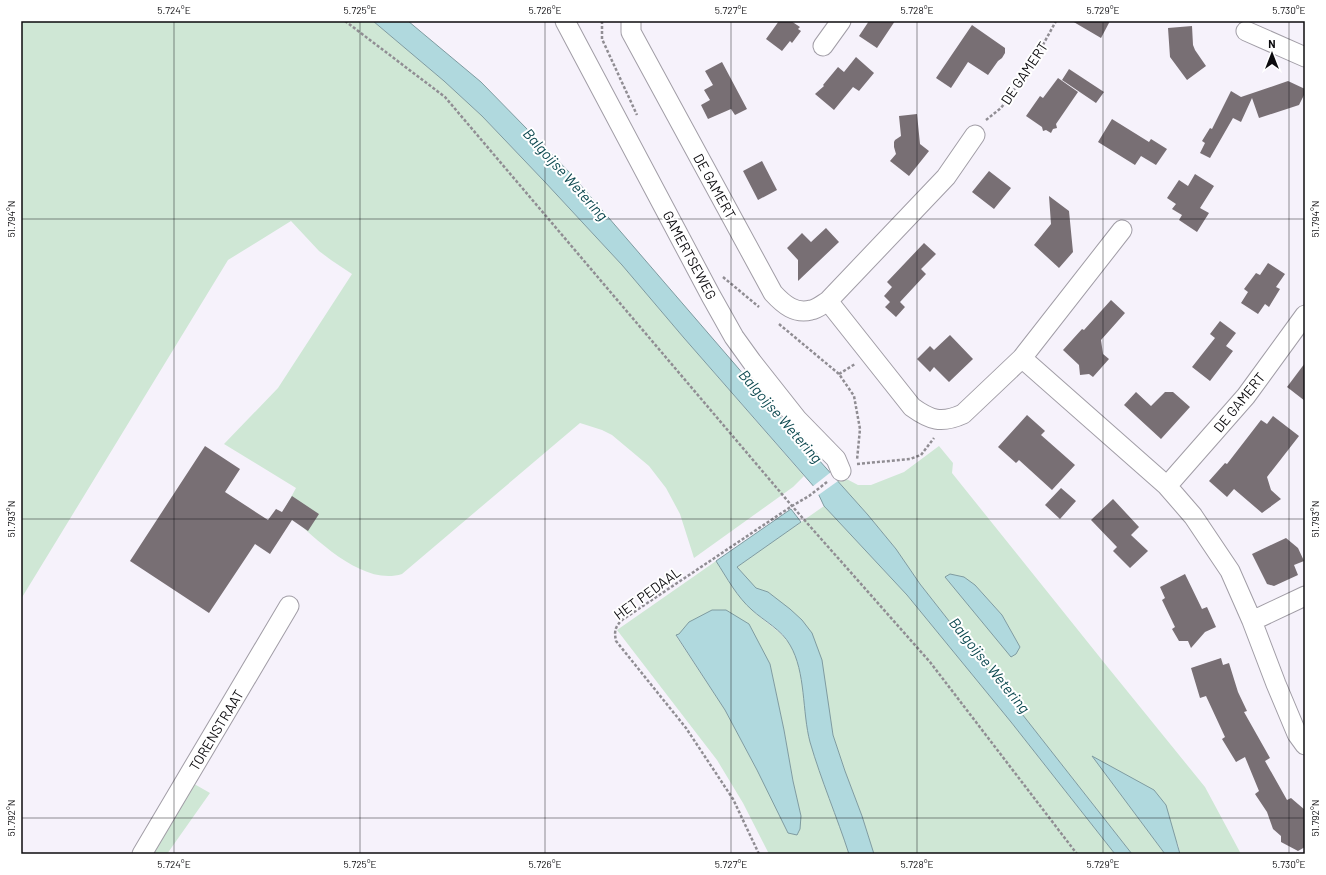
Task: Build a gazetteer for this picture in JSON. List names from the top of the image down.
{
  "streets": {
    "street": ["DE GAMERT", "GAMERTSEWEG", "TORENSTRAAT"],
    "path": ["HET PEDAAL"]
  },
  "crossings": [
    ["GAMERTSEWEG", "HET PEDAAL"]
  ],
  "water": ["Balgoijse Wetering"],
  "north": "top",
  "coordinates": [
    "5.724°E",
    "5.725°E",
    "5.726°E",
    "5.727°E",
    "5.728°E",
    "5.729°E",
    "5.730°E",
    "51.794°N",
    "51.793°N",
    "51.792°N"
  ]
}
